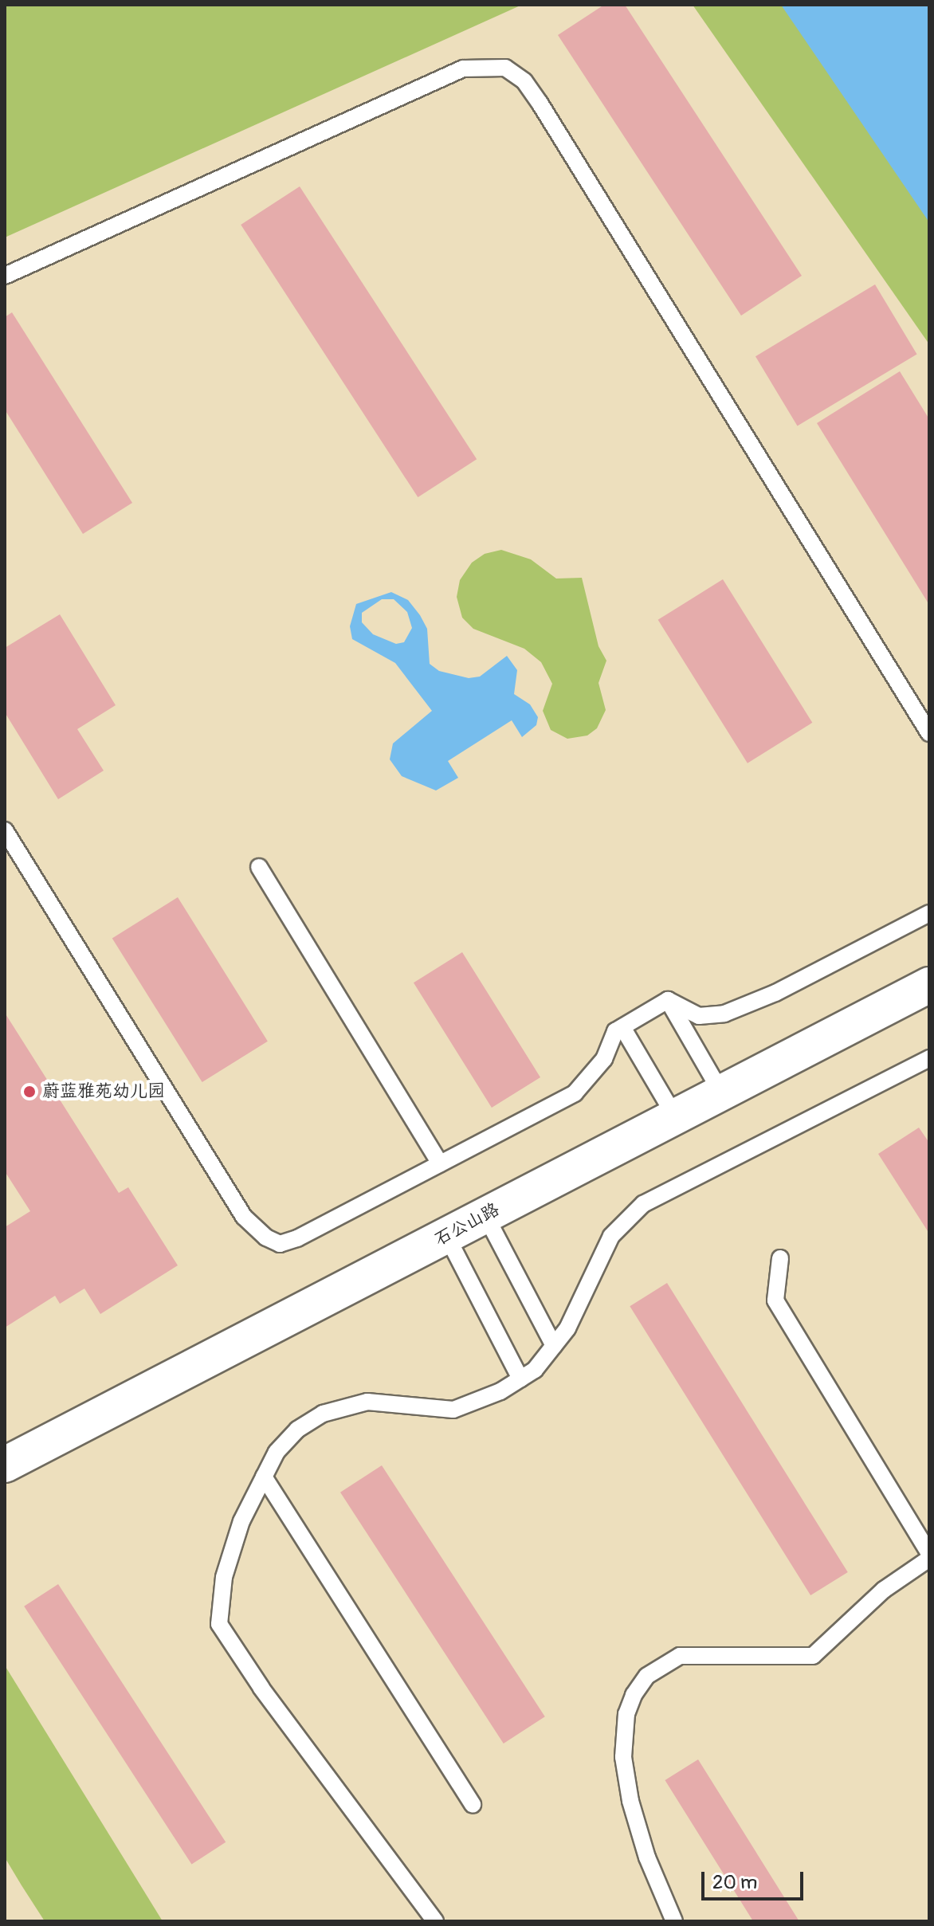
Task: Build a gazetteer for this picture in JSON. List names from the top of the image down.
{
  "streets": {
    "street": ["石公山路"]
  },
  "places": ["蔚蓝雅苑幼儿园"],
  "scale_bar": "20 m"
}
